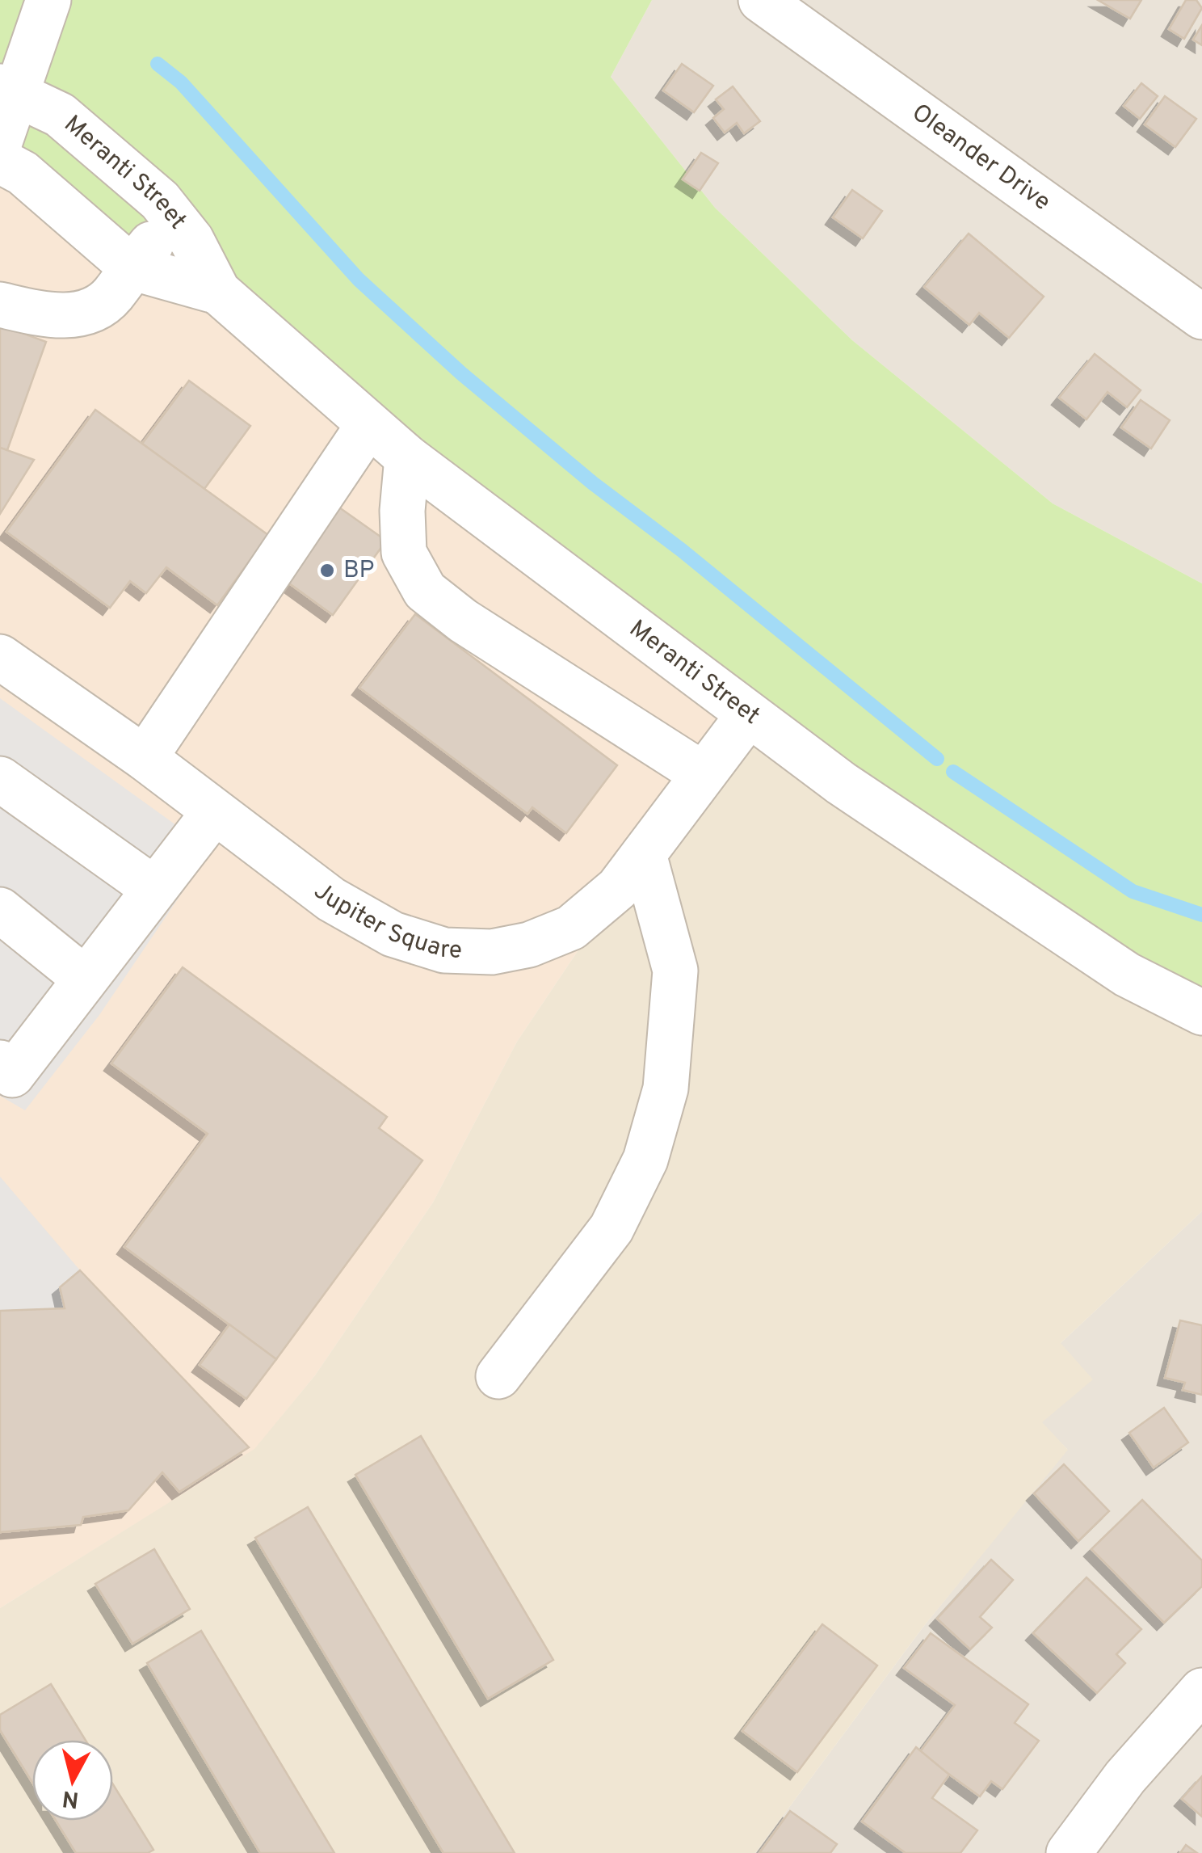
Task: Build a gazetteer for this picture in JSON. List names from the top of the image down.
{
  "streets": {
    "street": ["Oleander Drive", "Meranti Street", "Jupiter Square"]
  },
  "crossings": [
    ["Meranti Street", "Jupiter Square"]
  ],
  "places": ["BP"],
  "north": "bottom"
}
